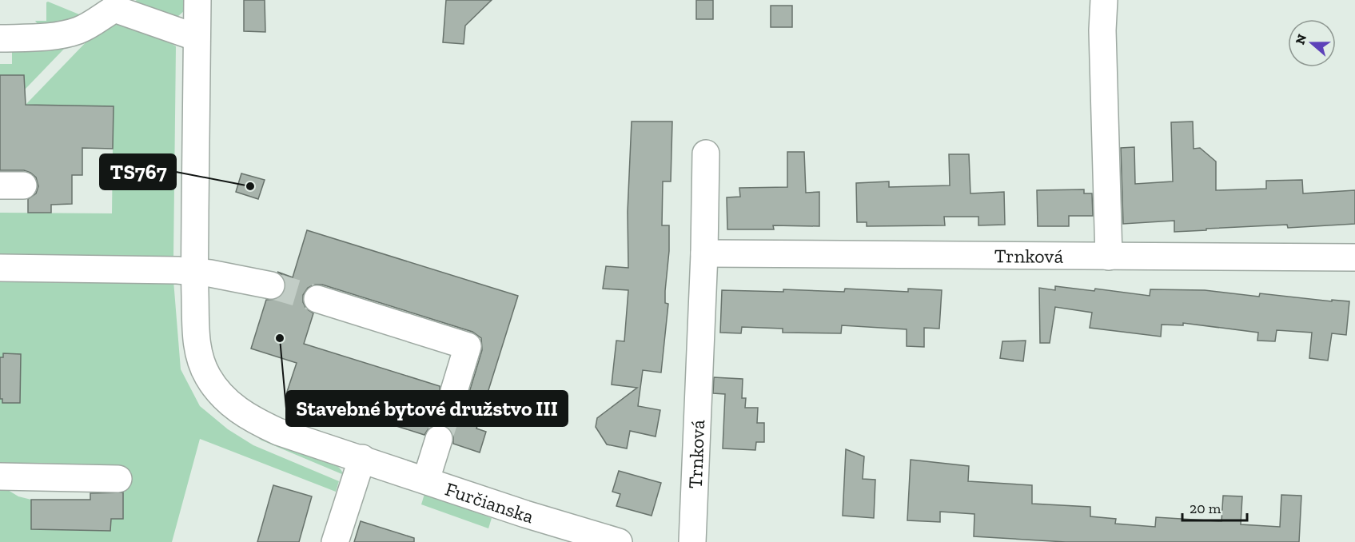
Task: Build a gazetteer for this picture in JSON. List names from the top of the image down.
{
  "streets": {
    "street": ["Trnková", "Furčianska"]
  },
  "places": ["TS767", "Stavebné bytové družstvo III"],
  "scale_bar": "20 m",
  "north": "left"
}
